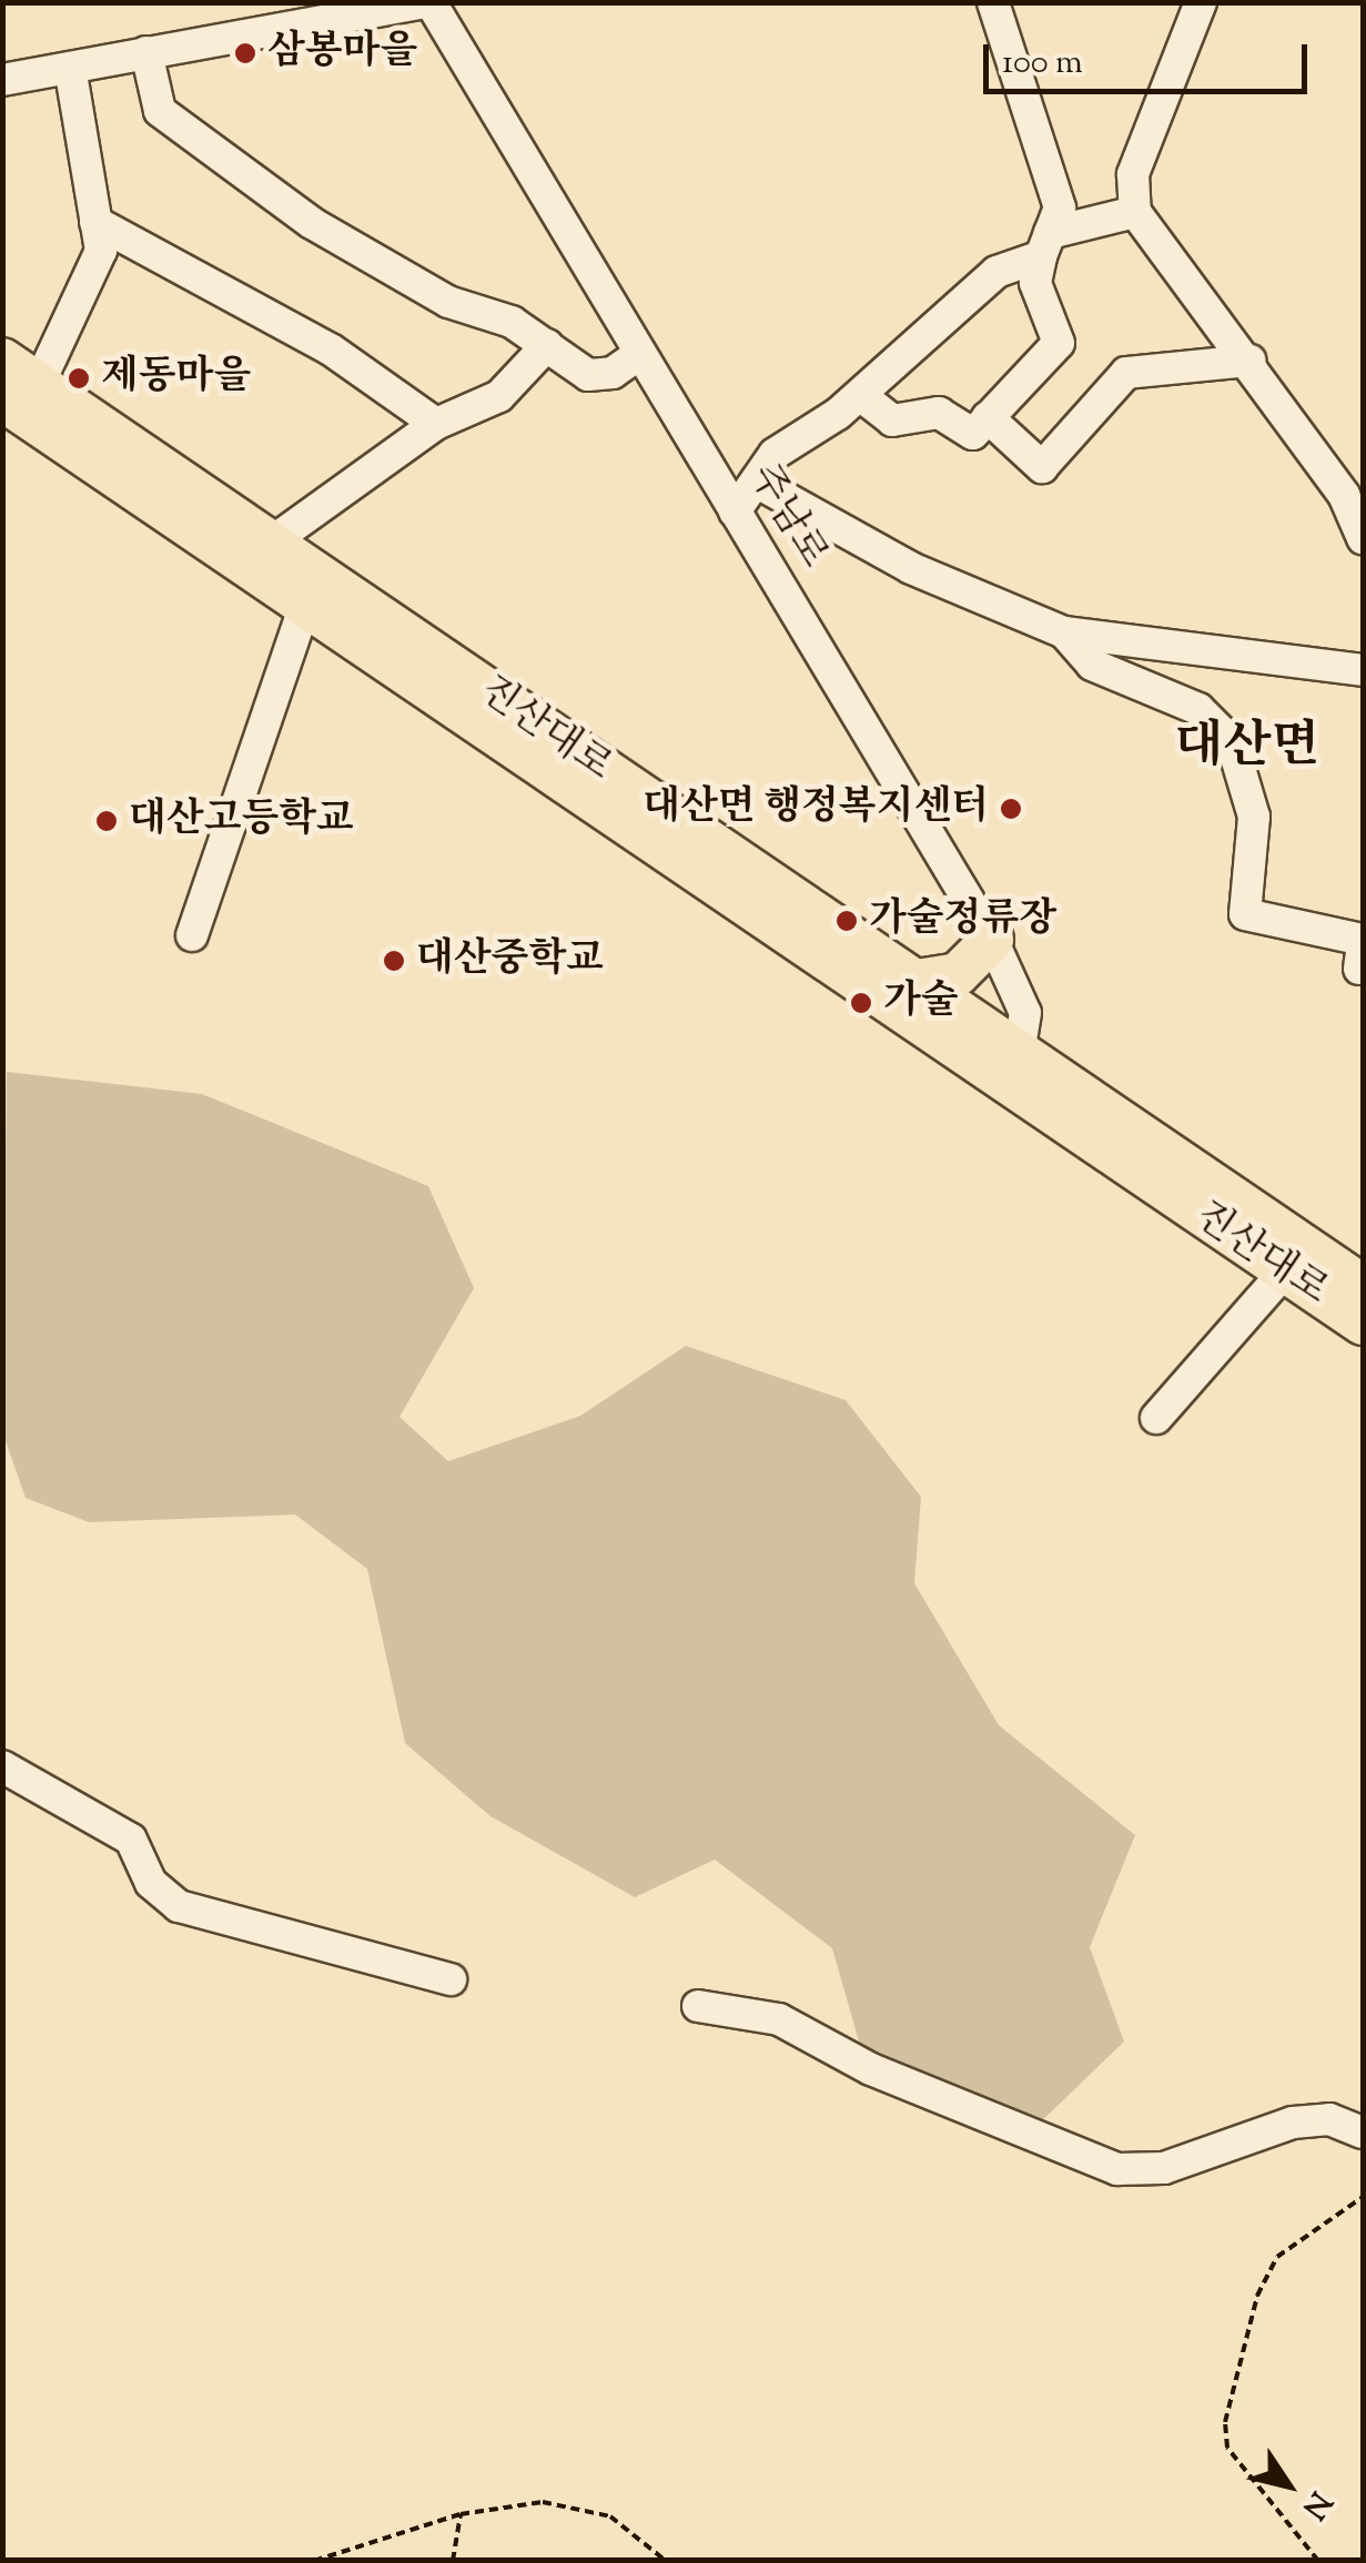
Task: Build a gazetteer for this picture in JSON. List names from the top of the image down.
{
  "streets": {
    "main road": ["진산대로"],
    "street": ["주남로"]
  },
  "crossings": [
    ["주남로", "진산대로"]
  ],
  "districts": ["대산면"],
  "places": [
    "삼봉마을",
    "제동마을",
    "대산면 행정복지센터",
    "대산고등학교",
    "가술정류장",
    "대산중학교",
    "가술"
  ],
  "scale_bar": "100 m",
  "north": "bottom right"
}
